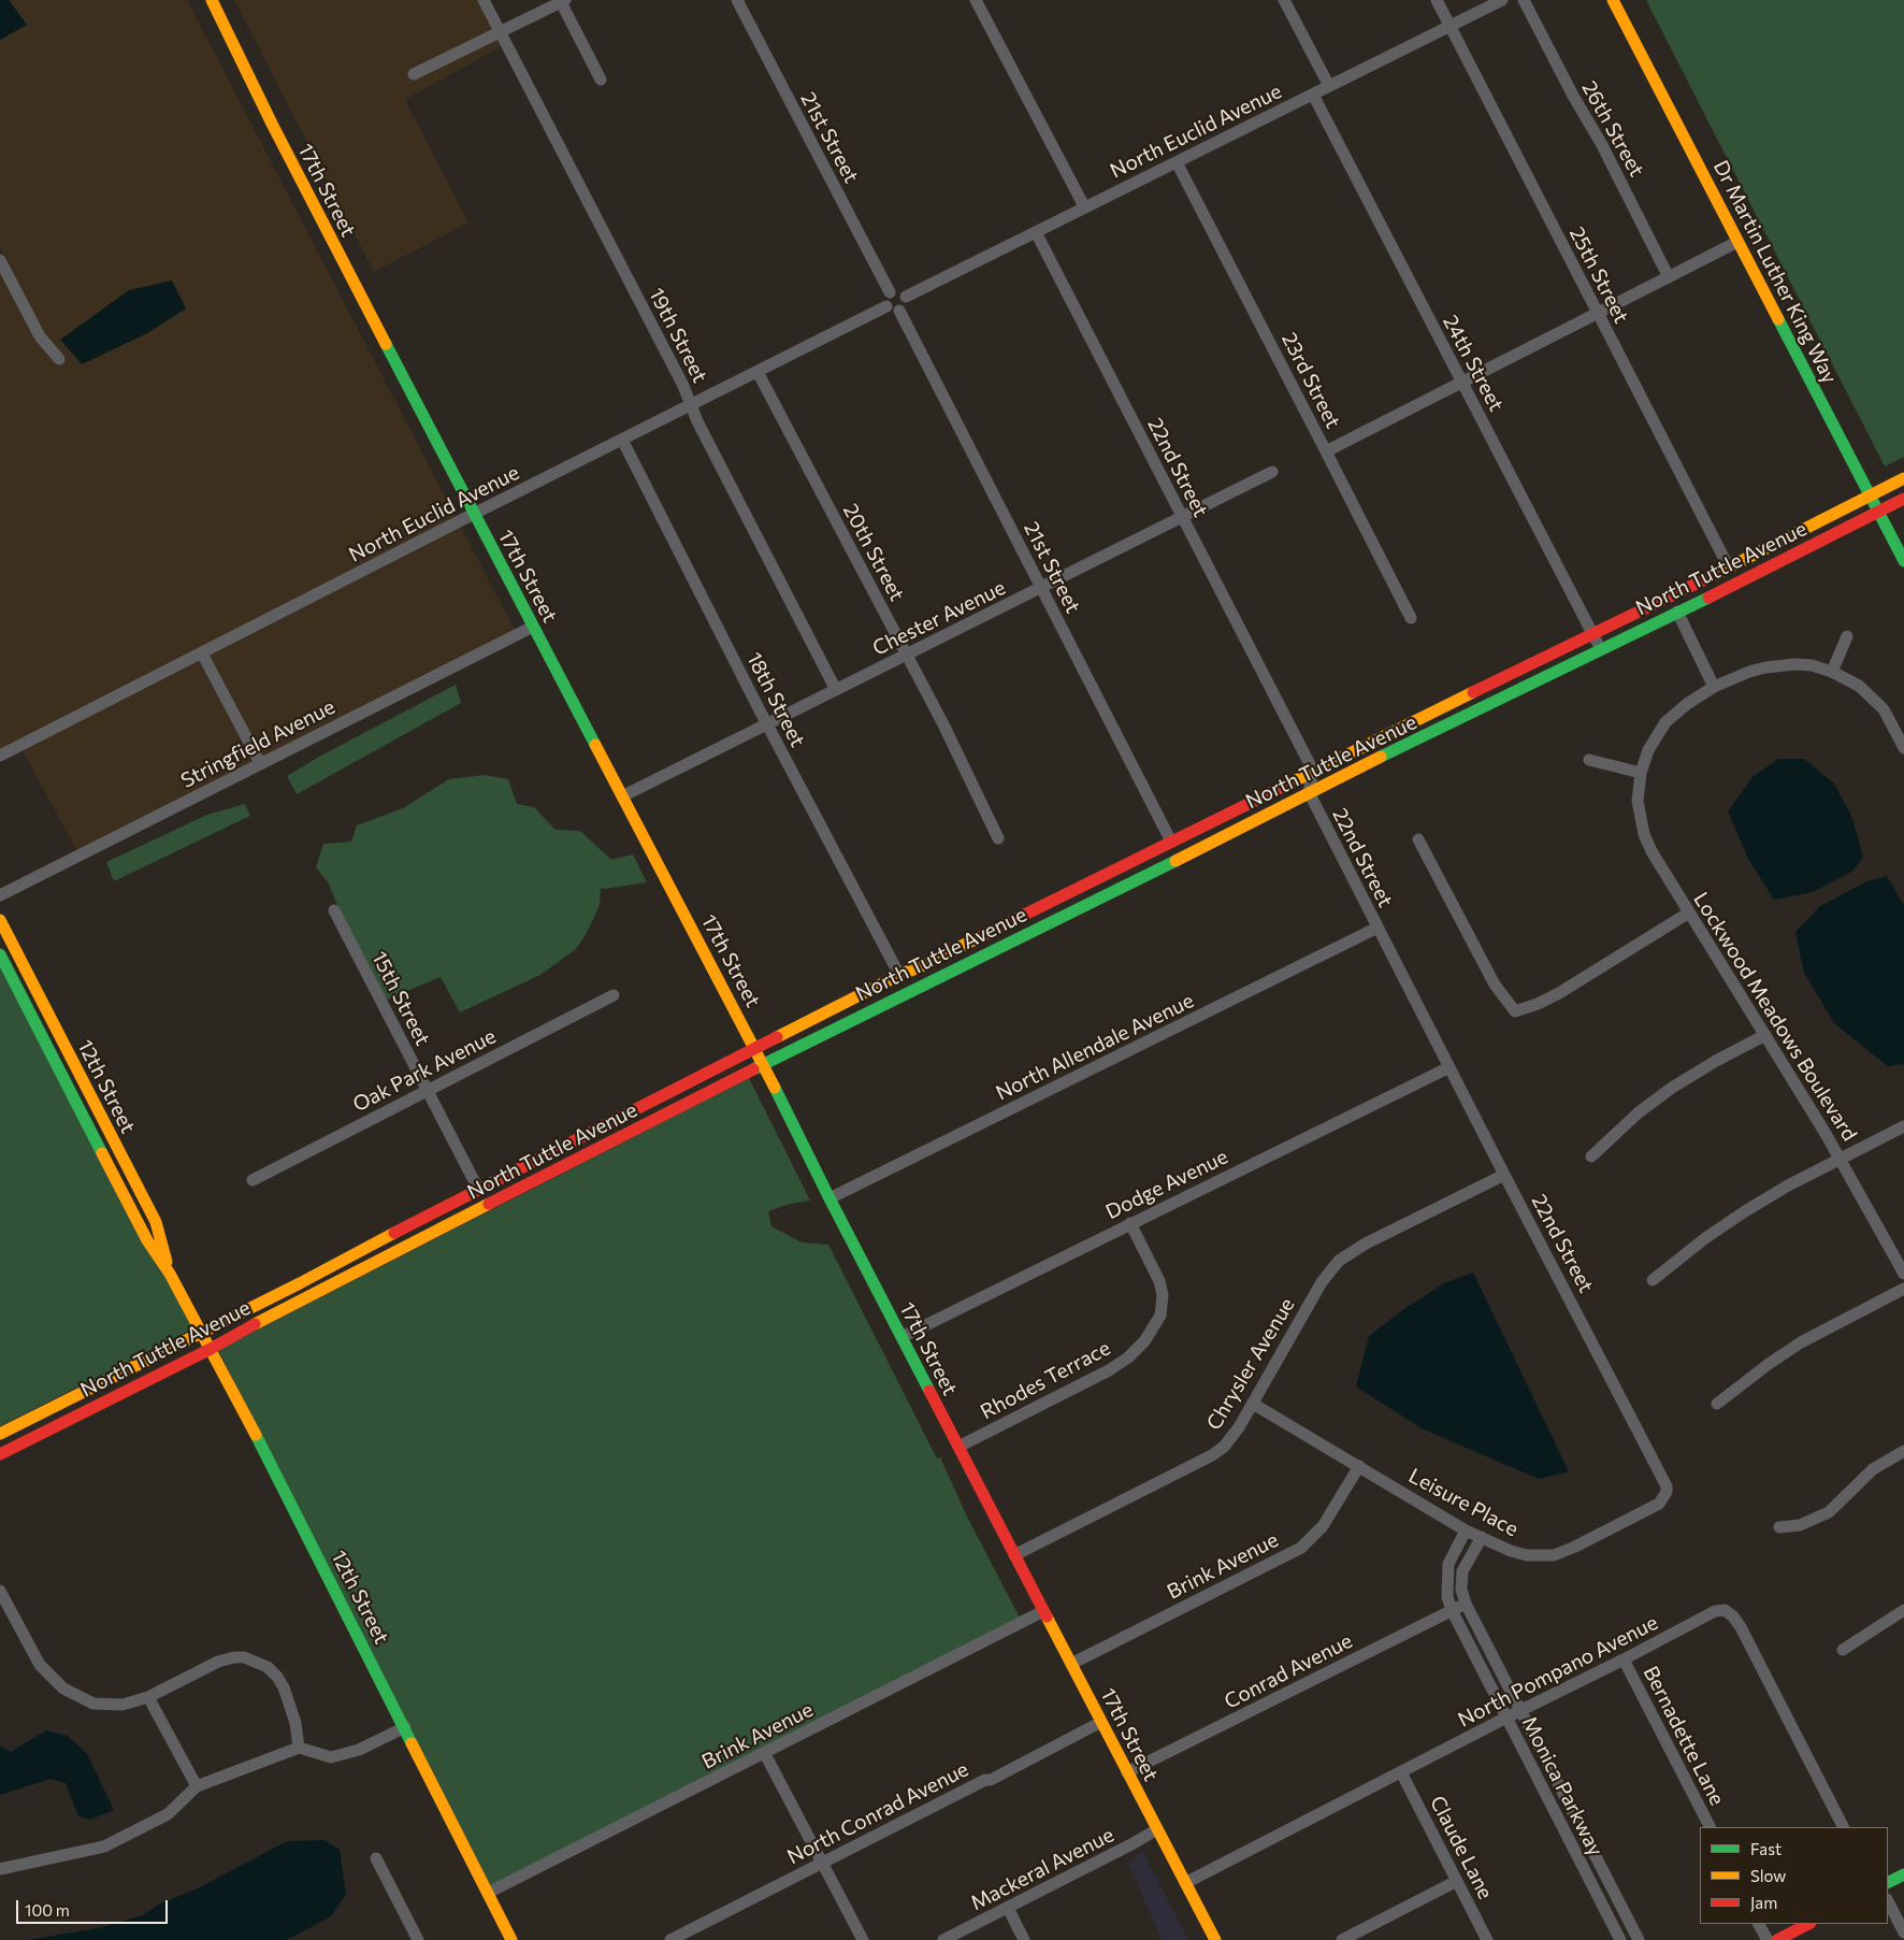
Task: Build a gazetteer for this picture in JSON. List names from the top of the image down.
{
  "streets": {
    "main road": [
      "17th Street",
      "Dr Martin Luther King Way",
      "North Tuttle Avenue",
      "12th Street"
    ],
    "street": [
      "26th Street",
      "North Euclid Avenue",
      "21st Street",
      "25th Street",
      "19th Street",
      "24th Street",
      "23rd Street",
      "22nd Street",
      "20th Street",
      "Chester Avenue",
      "18th Street",
      "Stringfield Avenue",
      "15th Street",
      "Lockwood Meadows Boulevard",
      "North Allendale Avenue",
      "Oak Park Avenue",
      "Dodge Avenue",
      "Chrysler Avenue",
      "Rhodes Terrace",
      "Leisure Place",
      "Brink Avenue",
      "Conrad Avenue",
      "North Pompano Avenue",
      "Bernadette Lane",
      "Monica Parkway",
      "North Conrad Avenue",
      "Claude Lane",
      "Mackeral Avenue"
    ]
  },
  "crossings": [
    ["North Euclid Avenue", "21st Street"],
    ["North Euclid Avenue", "17th Street"],
    ["North Euclid Avenue", "25th Street"],
    ["North Euclid Avenue", "19th Street"],
    ["North Euclid Avenue", "24th Street"],
    ["North Euclid Avenue", "23rd Street"],
    ["North Euclid Avenue", "22nd Street"],
    ["North Euclid Avenue", "20th Street"],
    ["North Euclid Avenue", "18th Street"],
    ["21st Street", "North Tuttle Avenue"],
    ["21st Street", "Chester Avenue"],
    ["17th Street", "North Tuttle Avenue"],
    ["17th Street", "Chester Avenue"],
    ["17th Street", "Stringfield Avenue"],
    ["17th Street", "North Allendale Avenue"],
    ["17th Street", "Dodge Avenue"],
    ["17th Street", "Chrysler Avenue"],
    ["17th Street", "Rhodes Terrace"],
    ["17th Street", "Brink Avenue"],
    ["17th Street", "Conrad Avenue"],
    ["17th Street", "North Pompano Avenue"],
    ["17th Street", "North Conrad Avenue"],
    ["17th Street", "Mackeral Avenue"],
    ["Dr Martin Luther King Way", "North Tuttle Avenue"],
    ["25th Street", "North Tuttle Avenue"],
    ["19th Street", "Chester Avenue"],
    ["24th Street", "North Tuttle Avenue"],
    ["22nd Street", "North Tuttle Avenue"],
    ["22nd Street", "Chester Avenue"],
    ["22nd Street", "North Allendale Avenue"],
    ["22nd Street", "Dodge Avenue"],
    ["22nd Street", "Chrysler Avenue"],
    ["22nd Street", "Leisure Place"],
    ["20th Street", "Chester Avenue"],
    ["North Tuttle Avenue", "18th Street"],
    ["North Tuttle Avenue", "15th Street"],
    ["North Tuttle Avenue", "12th Street"],
    ["Chester Avenue", "18th Street"],
    ["15th Street", "Oak Park Avenue"],
    ["12th Street", "Brink Avenue"],
    ["Dodge Avenue", "Rhodes Terrace"],
    ["Chrysler Avenue", "Leisure Place"],
    ["Leisure Place", "Brink Avenue"],
    ["Leisure Place", "Monica Parkway"],
    ["Conrad Avenue", "Monica Parkway"],
    ["North Pompano Avenue", "Bernadette Lane"],
    ["North Pompano Avenue", "Monica Parkway"],
    ["North Pompano Avenue", "Claude Lane"]
  ],
  "legend": ["Fast", "Slow", "Jam"],
  "scale_bar": "100 m"
}
